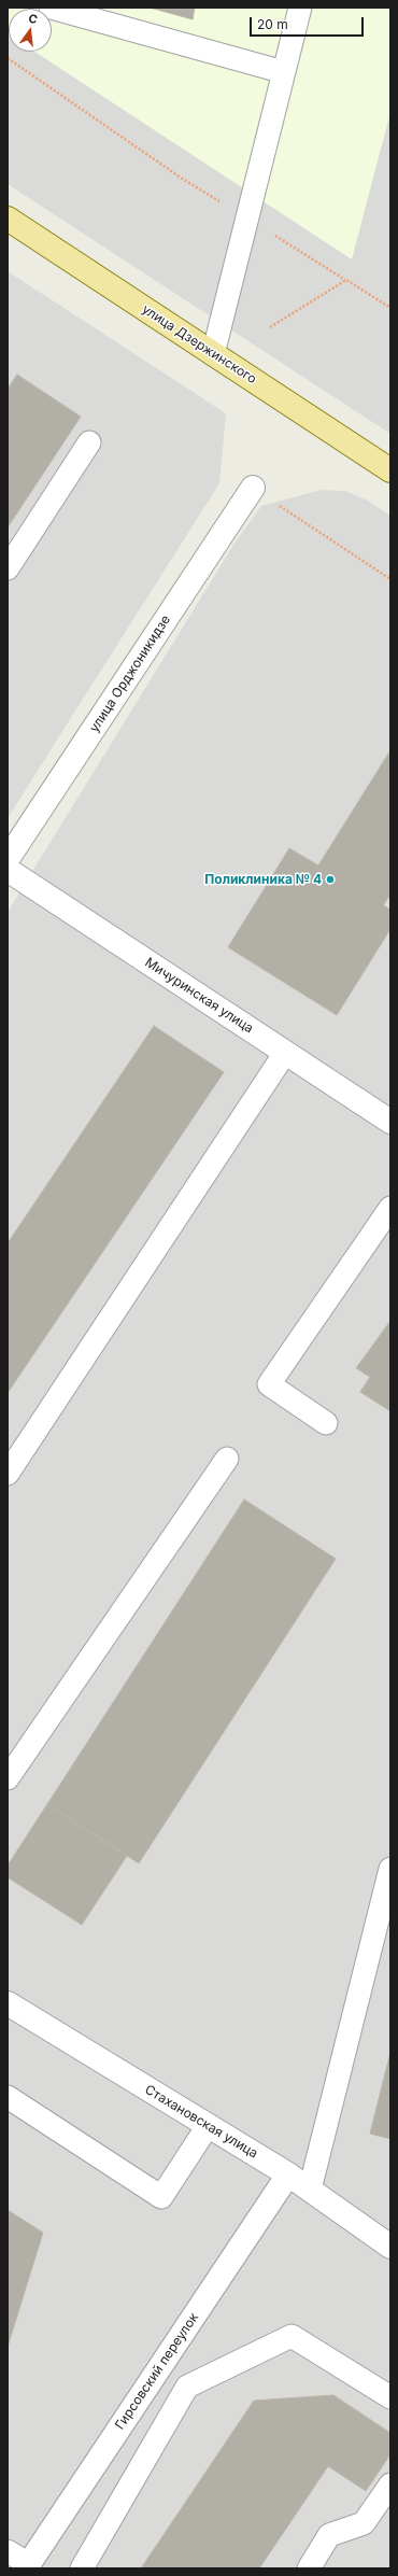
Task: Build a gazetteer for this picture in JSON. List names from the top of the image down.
{
  "streets": {
    "main road": ["улица Дзержинского"],
    "street": [
      "улица Орджоникидзе",
      "Мичуринская улица",
      "Стахановская улица",
      "Гирсовский переулок"
    ]
  },
  "crossings": [
    ["Стахановская улица", "Гирсовский переулок"]
  ],
  "places": ["Поликлиника № 4"],
  "scale_bar": "20 m",
  "north": "top"
}
